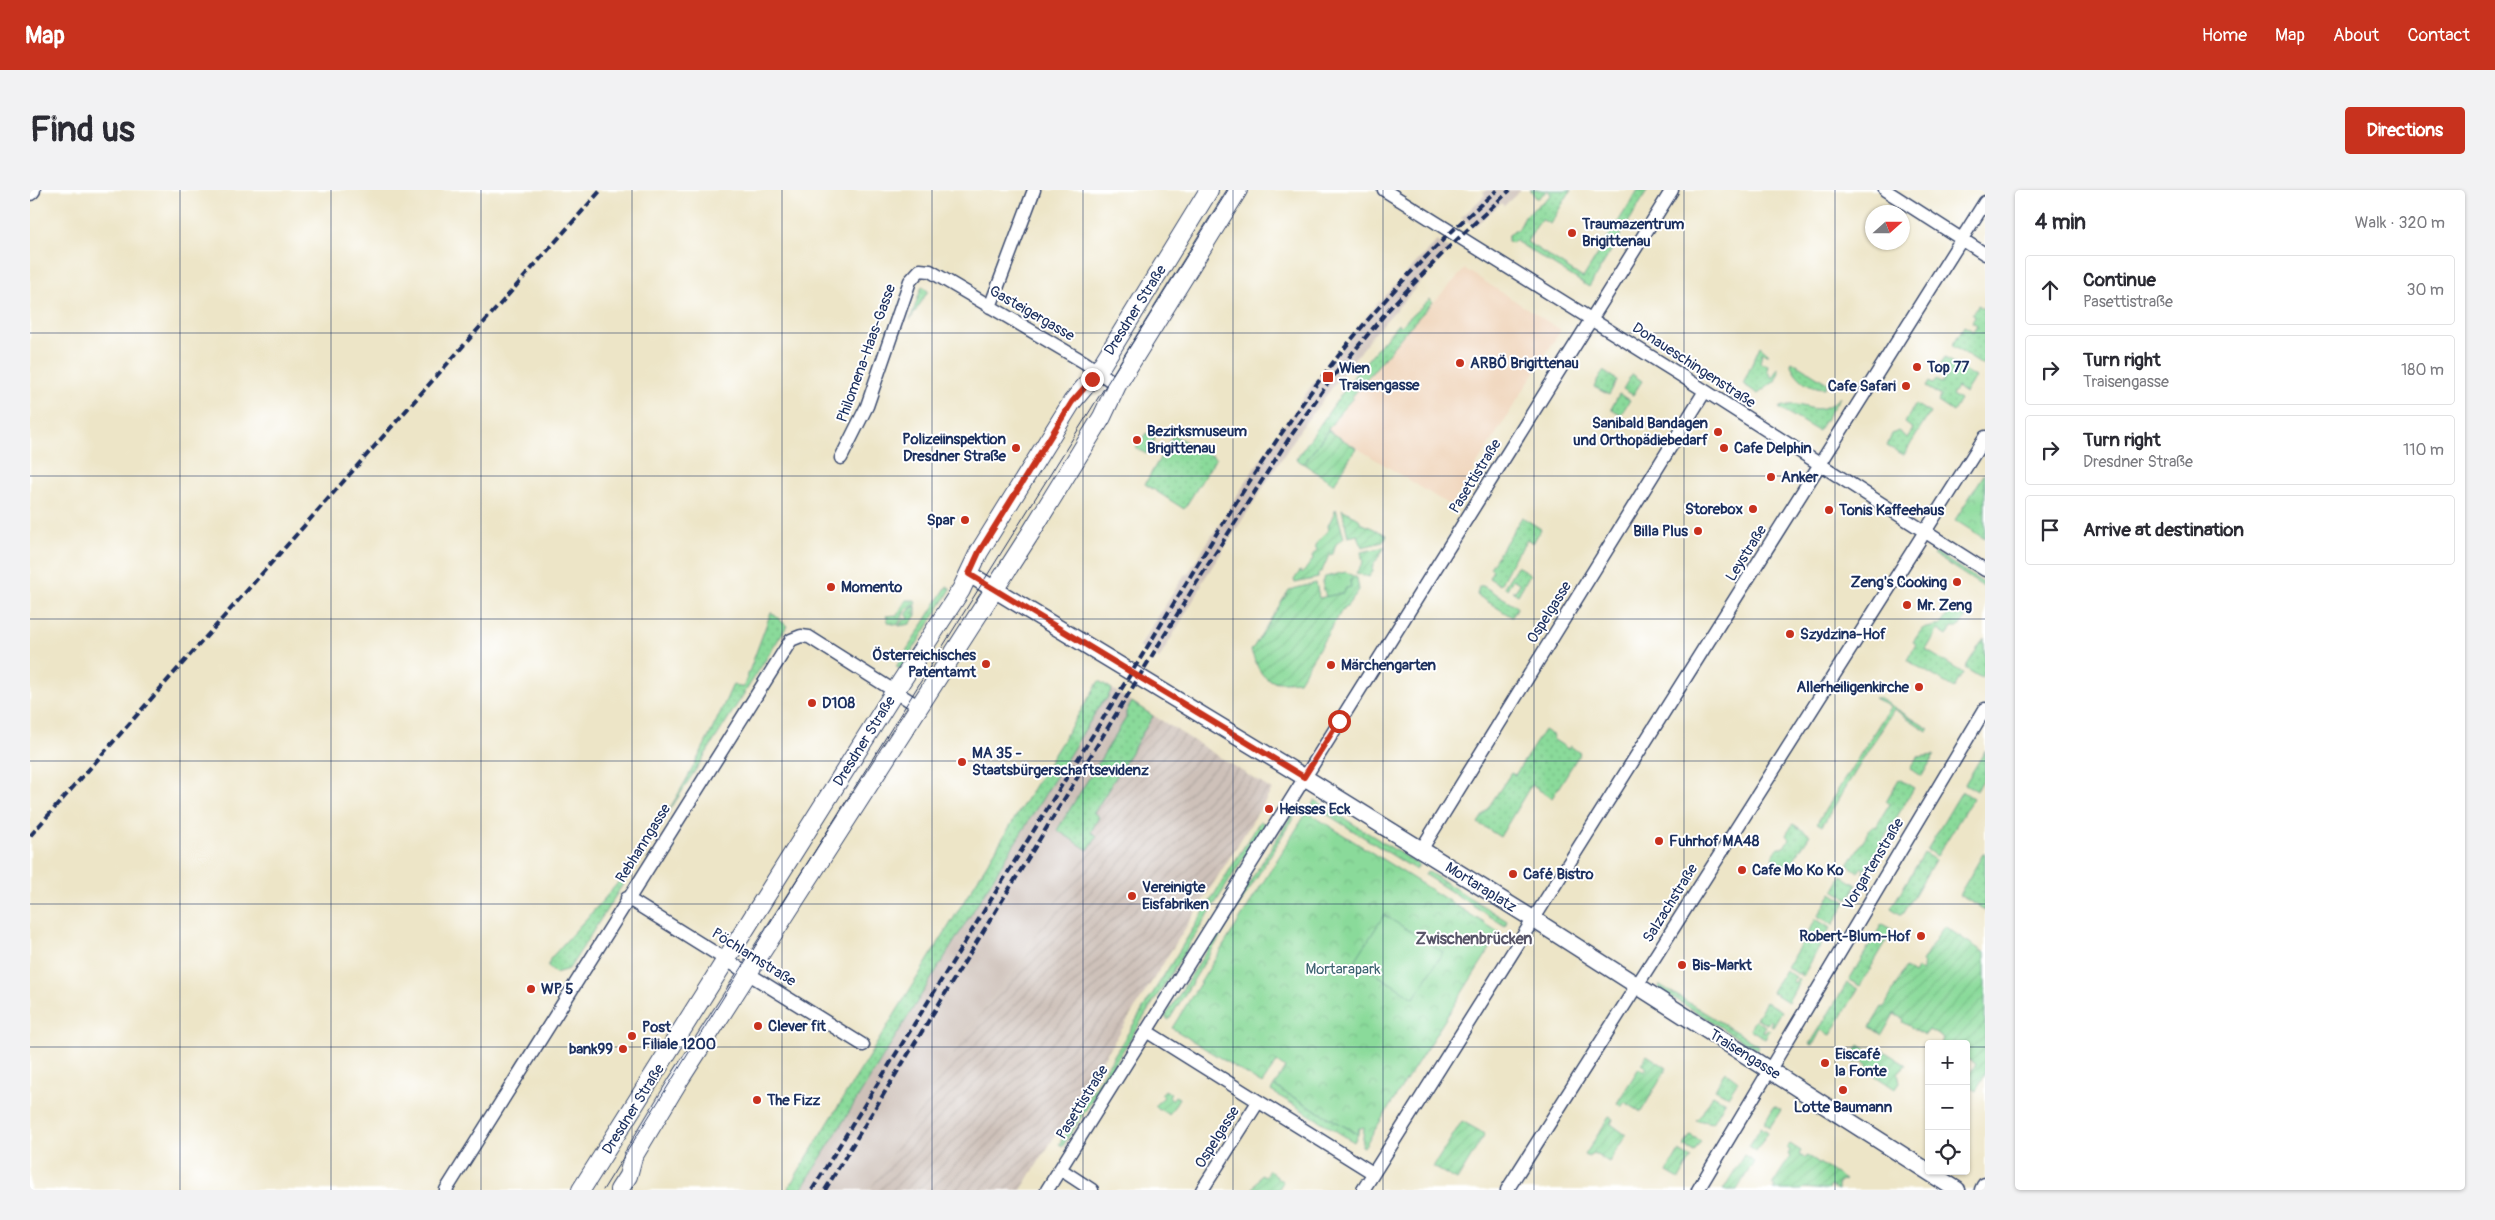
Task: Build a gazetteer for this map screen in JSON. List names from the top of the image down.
{
  "streets": {
    "main road": ["Dresdner Straße"],
    "street": [
      "Gasteigergasse",
      "Philomena-Haas-Gasse",
      "Donaueschingenstraße",
      "Pasettistraße",
      "Leystraße",
      "Ospelgasse",
      "Rebhanngasse",
      "Vorgartenstraße",
      "Mortaraplatz",
      "Salzachstraße",
      "Pöchlarnstraße",
      "Traisengasse"
    ]
  },
  "crossings": [
    ["Dresdner Straße", "Gasteigergasse"],
    ["Dresdner Straße", "Rebhanngasse"],
    ["Dresdner Straße", "Pöchlarnstraße"],
    ["Gasteigergasse", "Philomena-Haas-Gasse"],
    ["Donaueschingenstraße", "Pasettistraße"],
    ["Donaueschingenstraße", "Leystraße"],
    ["Donaueschingenstraße", "Ospelgasse"],
    ["Donaueschingenstraße", "Salzachstraße"],
    ["Pasettistraße", "Mortaraplatz"],
    ["Leystraße", "Mortaraplatz"],
    ["Leystraße", "Traisengasse"],
    ["Ospelgasse", "Mortaraplatz"],
    ["Rebhanngasse", "Pöchlarnstraße"],
    ["Vorgartenstraße", "Traisengasse"],
    ["Mortaraplatz", "Traisengasse"],
    ["Salzachstraße", "Traisengasse"]
  ],
  "districts": ["Zwischenbrücken"],
  "parks": ["Mortarapark"],
  "places": {
    "other": [
      "Traumazentrum Brigittenau",
      "ARBÖ Brigittenau",
      "Top 77",
      "Cafe Safari",
      "Sanibald Bandagen und Orthopädiebedarf",
      "Bezirksmuseum Brigittenau",
      "Polizeiinspektion Dresdner Straße",
      "Cafe Delphin",
      "Anker",
      "Storebox",
      "Tonis Kaffeehaus",
      "Spar",
      "Billa Plus",
      "Zeng's Cooking",
      "Momento",
      "Mr. Zeng",
      "Szydzina-Hof",
      "Österreichisches Patentamt",
      "Märchengarten",
      "Allerheiligenkirche",
      "D108",
      "MA 35 - Staatsbürgerschaftsevidenz",
      "Heisses Eck",
      "Fuhrhof MA48",
      "Cafe Mo Ko Ko",
      "Café Bistro",
      "Vereinigte Eisfabriken",
      "Robert-Blum-Hof",
      "Bis-Markt",
      "WP 5",
      "Clever fit",
      "Post Filiale 1200",
      "bank99",
      "Eiscafé la Fonte",
      "Lotte Baumann",
      "The Fizz"
    ],
    "transit": ["Wien Traisengasse"]
  },
  "north": "right",
  "page": {
    "header": "Map",
    "nav": [
      "Home",
      "Map",
      "About",
      "Contact"
    ],
    "buttons": "Directions",
    "title": "Find us",
    "heading": ["4 min", "Walk · 320 m"],
    "list": [
      ["Continue", "Pasettistraße", "30 m"],
      ["Turn right", "Traisengasse", "180 m"],
      ["Turn right", "Dresdner Straße", "110 m"],
      "Arrive at destination"
    ],
    "map_buttons": ["+", "−"]
  }
}
